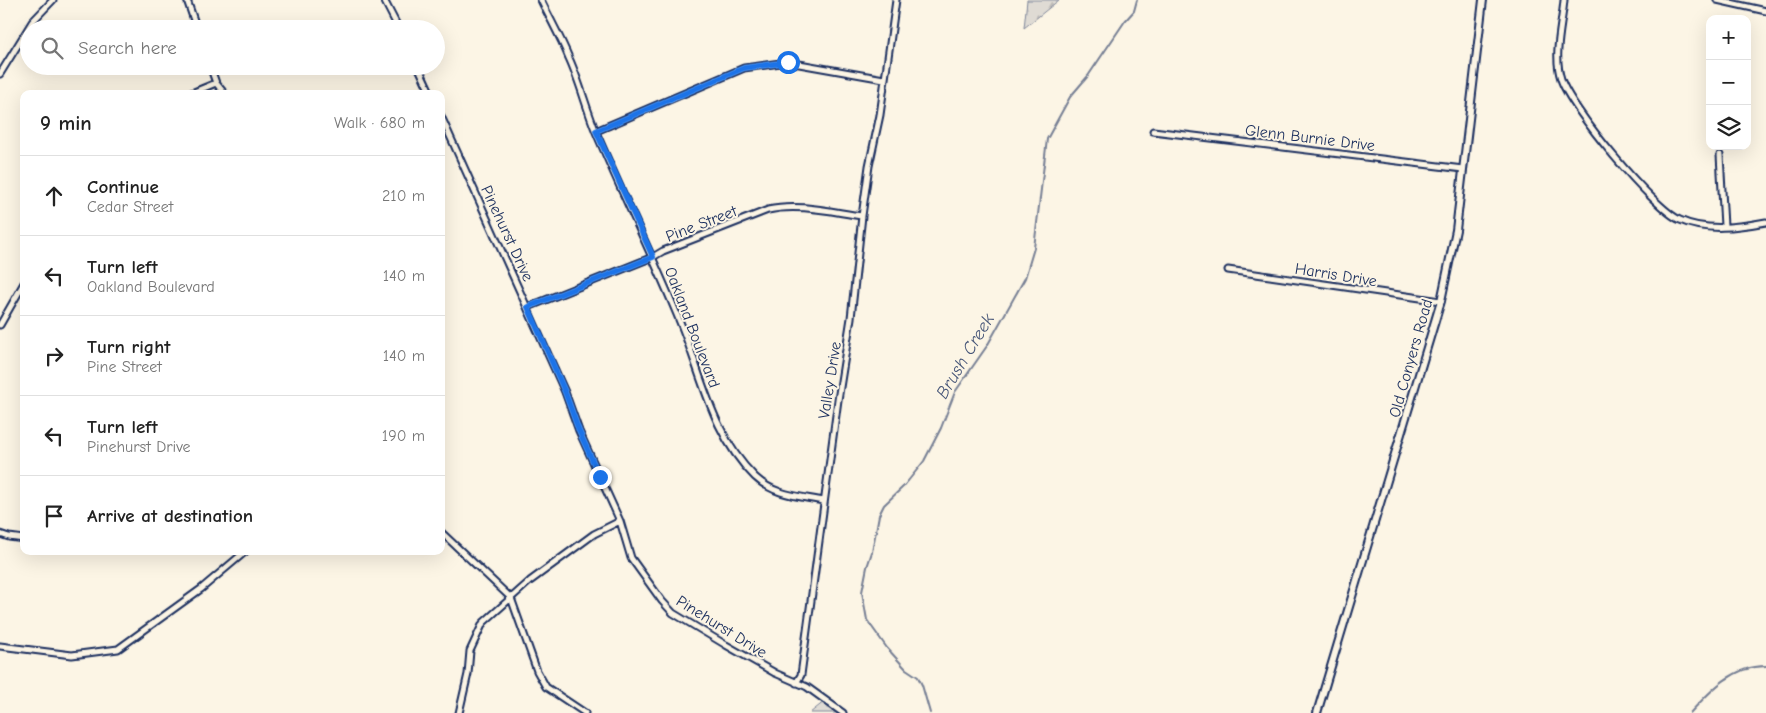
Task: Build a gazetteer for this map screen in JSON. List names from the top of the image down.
{
  "streets": {
    "street": [
      "Glenn Burnie Drive",
      "Pine Street",
      "Pinehurst Drive",
      "Harris Drive",
      "Oakland Boulevard",
      "Old Conyers Road",
      "Valley Drive"
    ]
  },
  "crossings": [
    ["Glenn Burnie Drive", "Old Conyers Road"],
    ["Pine Street", "Pinehurst Drive"],
    ["Pine Street", "Oakland Boulevard"],
    ["Pine Street", "Valley Drive"],
    ["Pinehurst Drive", "Valley Drive"],
    ["Harris Drive", "Old Conyers Road"],
    ["Oakland Boulevard", "Valley Drive"]
  ],
  "water": ["Brush Creek"],
  "page": {
    "map_buttons": ["+", "−"],
    "search": "Search here",
    "heading": ["9 min", "Walk · 680 m"],
    "list": [
      ["Continue", "Cedar Street", "210 m"],
      ["Turn left", "Oakland Boulevard", "140 m"],
      ["Turn right", "Pine Street", "140 m"],
      ["Turn left", "Pinehurst Drive", "190 m"],
      "Arrive at destination"
    ]
  }
}
